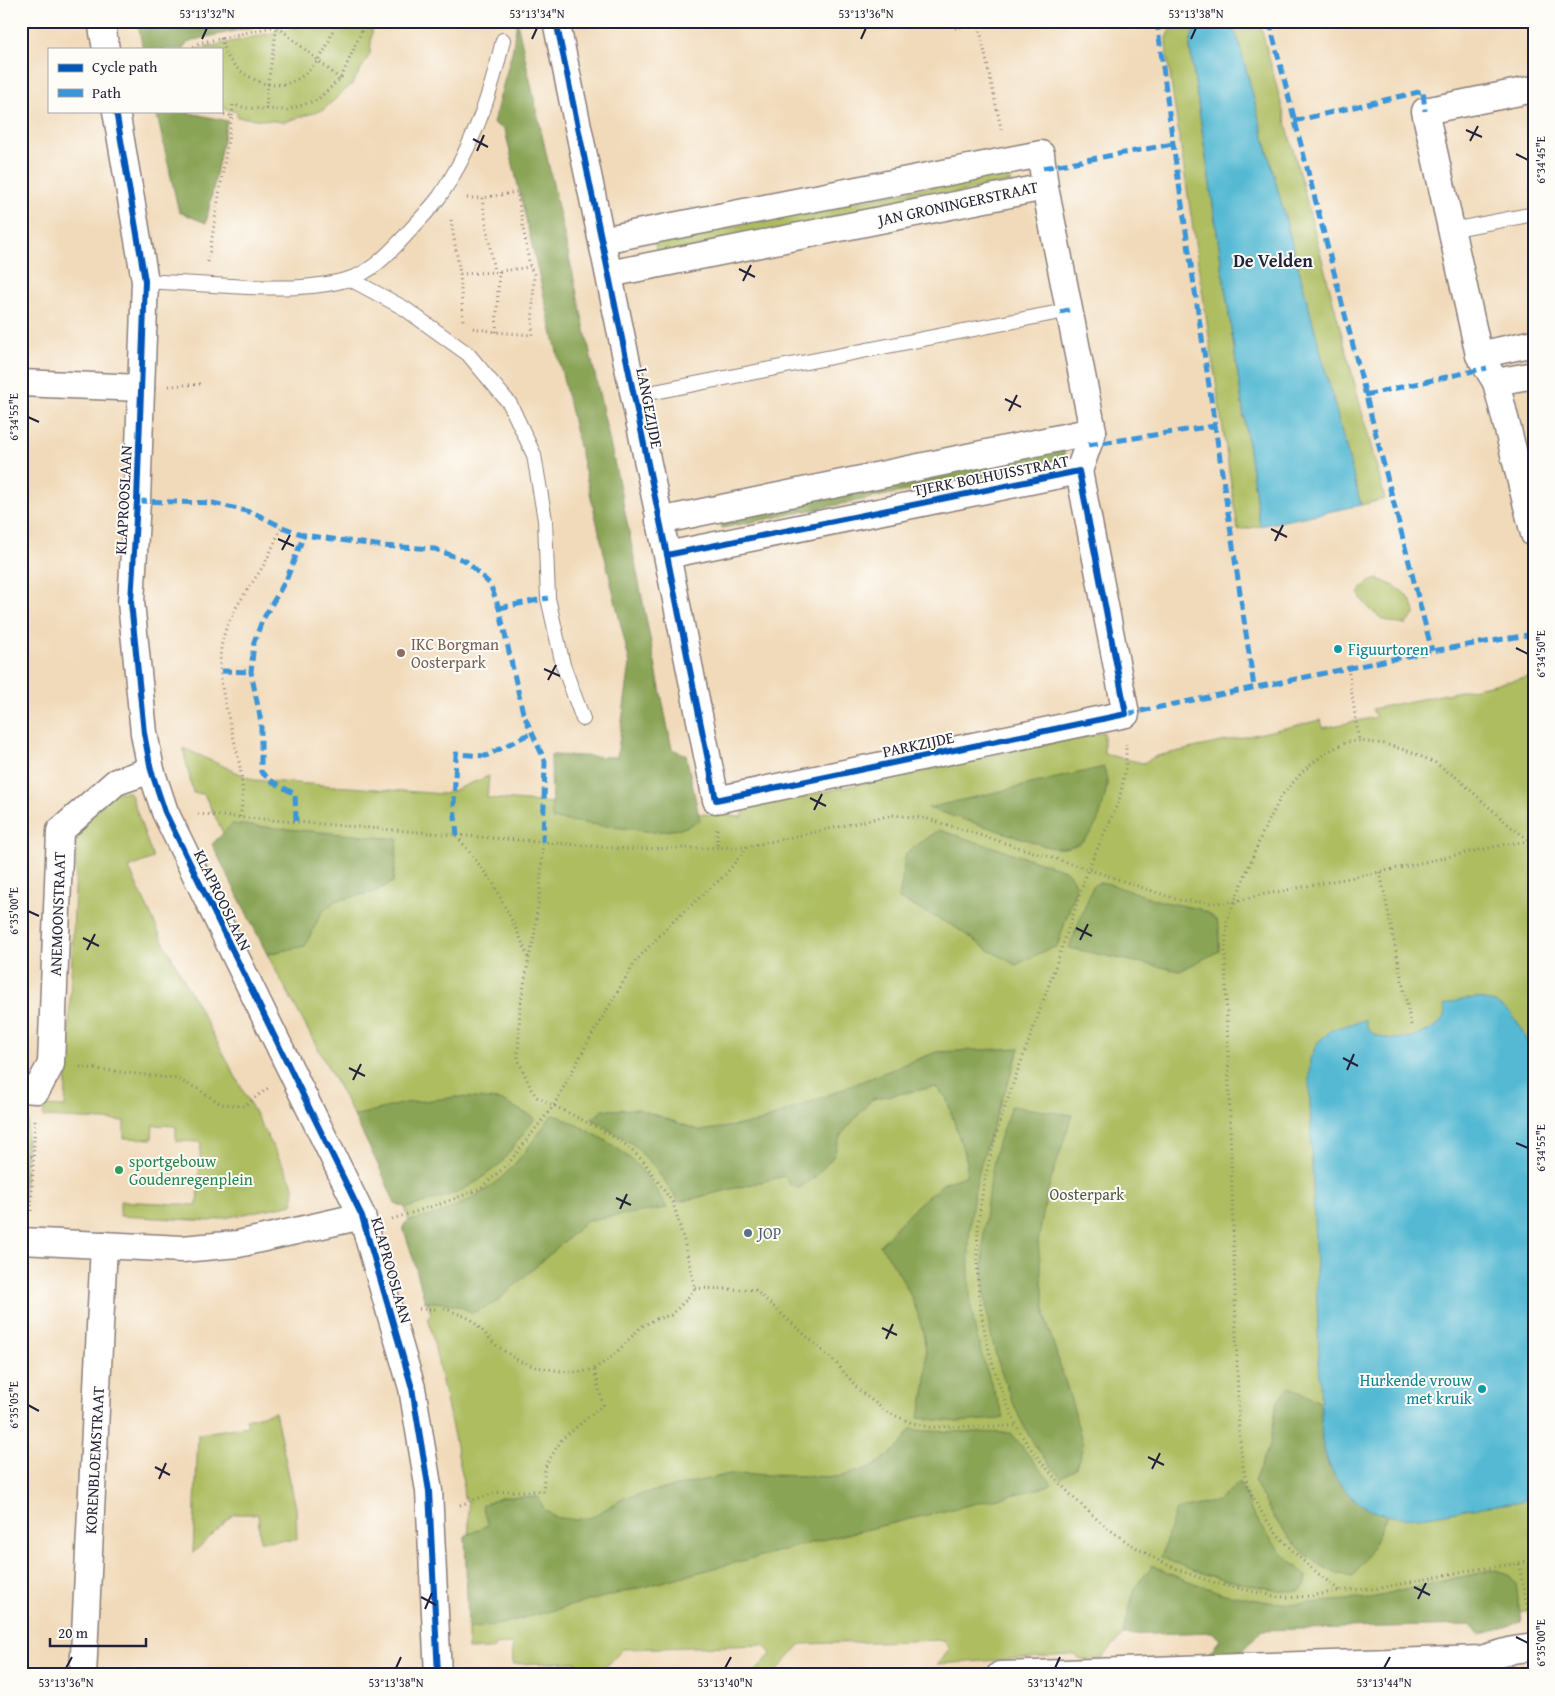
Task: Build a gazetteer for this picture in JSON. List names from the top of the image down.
{
  "streets": {
    "street": [
      "JAN GRONINGERSTRAAT",
      "LANGEZIJDE",
      "TJERK BOLHUISSTRAAT",
      "KLAPROOSLAAN",
      "PARKZIJDE",
      "ANEMOONSTRAAT",
      "KORENBLOEMSTRAAT"
    ]
  },
  "crossings": [
    ["JAN GRONINGERSTRAAT", "LANGEZIJDE"],
    ["LANGEZIJDE", "TJERK BOLHUISSTRAAT"],
    ["LANGEZIJDE", "PARKZIJDE"],
    ["TJERK BOLHUISSTRAAT", "PARKZIJDE"],
    ["KLAPROOSLAAN", "ANEMOONSTRAAT"]
  ],
  "districts": ["De Velden"],
  "parks": ["Oosterpark"],
  "places": [
    "Figuurtoren",
    "IKC Borgman Oosterpark",
    "sportgebouw Goudenregenplein",
    "JOP",
    "Hurkende vrouw met kruik"
  ],
  "legend": ["Cycle path", "Path"],
  "scale_bar": "20 m",
  "coordinates": [
    "53°13'32\"N",
    "53°13'34\"N",
    "53°13'36\"N",
    "53°13'38\"N",
    "6°34'45\"E",
    "6°34'55\"E",
    "6°34'50\"E",
    "6°35'00\"E",
    "6°35'05\"E",
    "53°13'40\"N",
    "53°13'42\"N",
    "53°13'44\"N"
  ]
}
